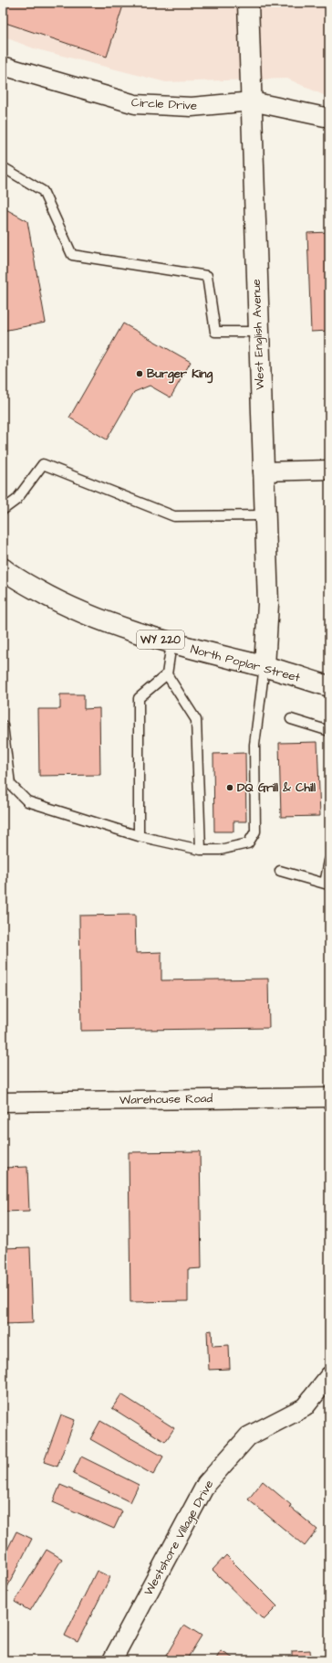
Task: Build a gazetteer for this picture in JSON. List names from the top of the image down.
{
  "streets": {
    "street": [
      "Circle Drive",
      "West English Avenue",
      "WY 220",
      "North Poplar Street",
      "Warehouse Road",
      "Westshore Village Drive"
    ]
  },
  "crossings": [
    ["Circle Drive", "West English Avenue"],
    ["West English Avenue", "North Poplar Street"]
  ],
  "places": ["Burger King", "DQ Grill & Chill"]
}
